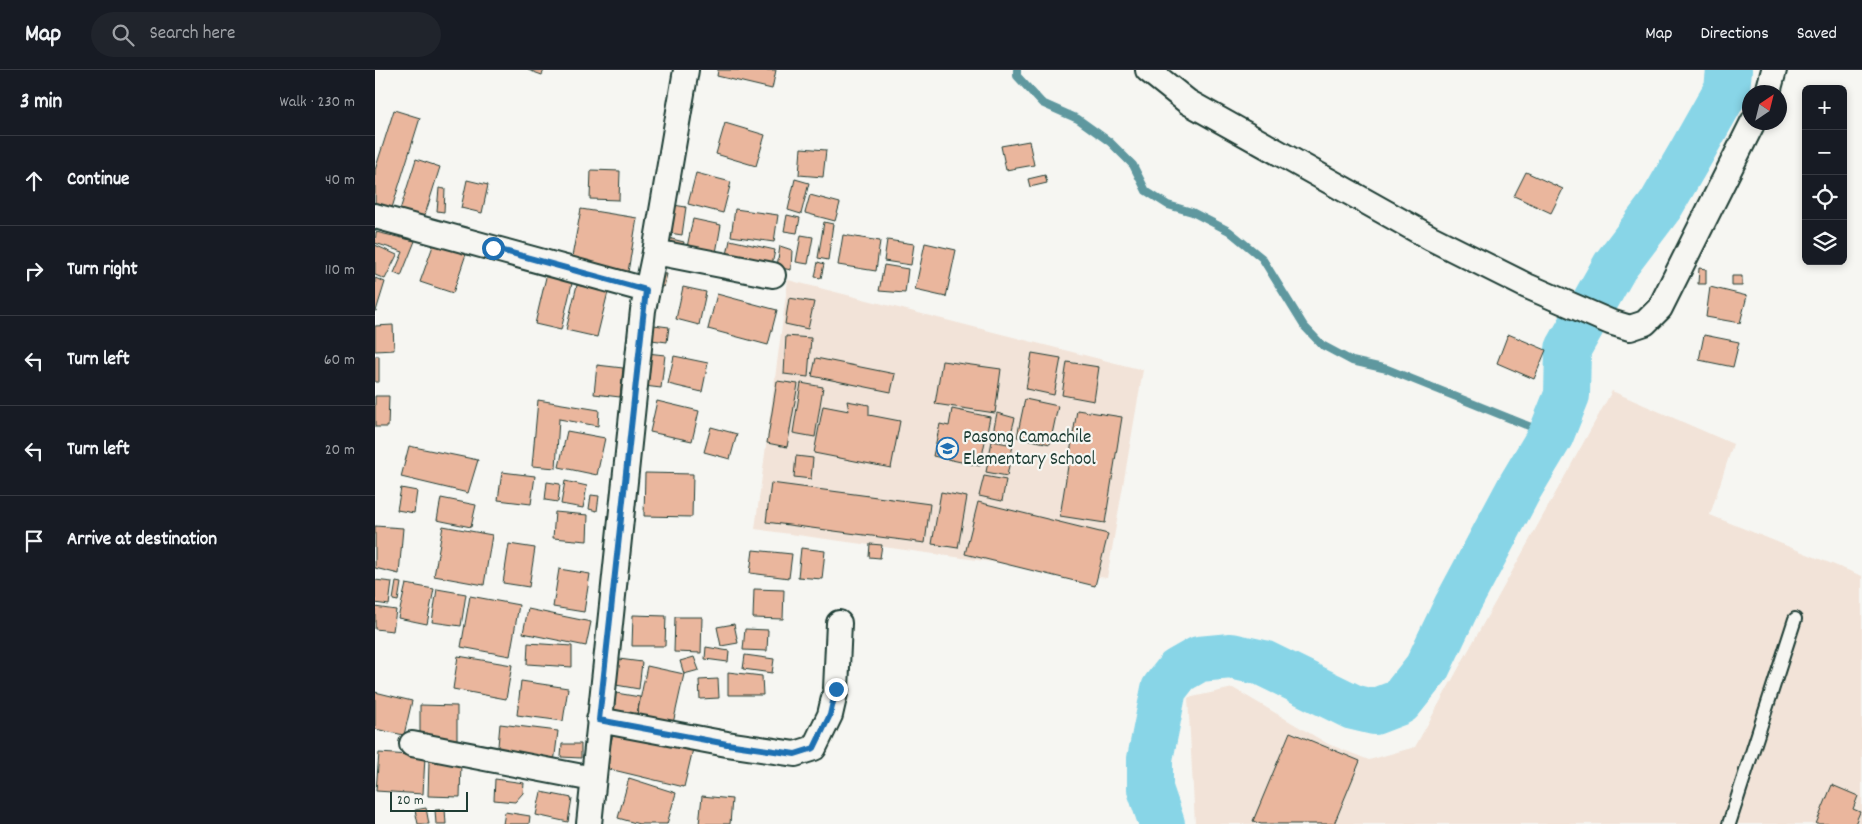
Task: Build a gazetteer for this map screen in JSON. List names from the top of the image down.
{
  "places": {
    "school or university": ["Pasong Camachile Elementary School"]
  },
  "scale_bar": "20 m",
  "north": "top right",
  "page": {
    "header": "Map",
    "search": "Search here",
    "nav": ["Map", "Directions", "Saved"],
    "heading": ["3 min", "Walk · 230 m"],
    "map_buttons": ["+", "−"],
    "list": [
      ["Continue", "40 m"],
      ["Turn right", "110 m"],
      ["Turn left", "60 m"],
      ["Turn left", "20 m"],
      "Arrive at destination"
    ],
    "scale": "20 m"
  }
}
